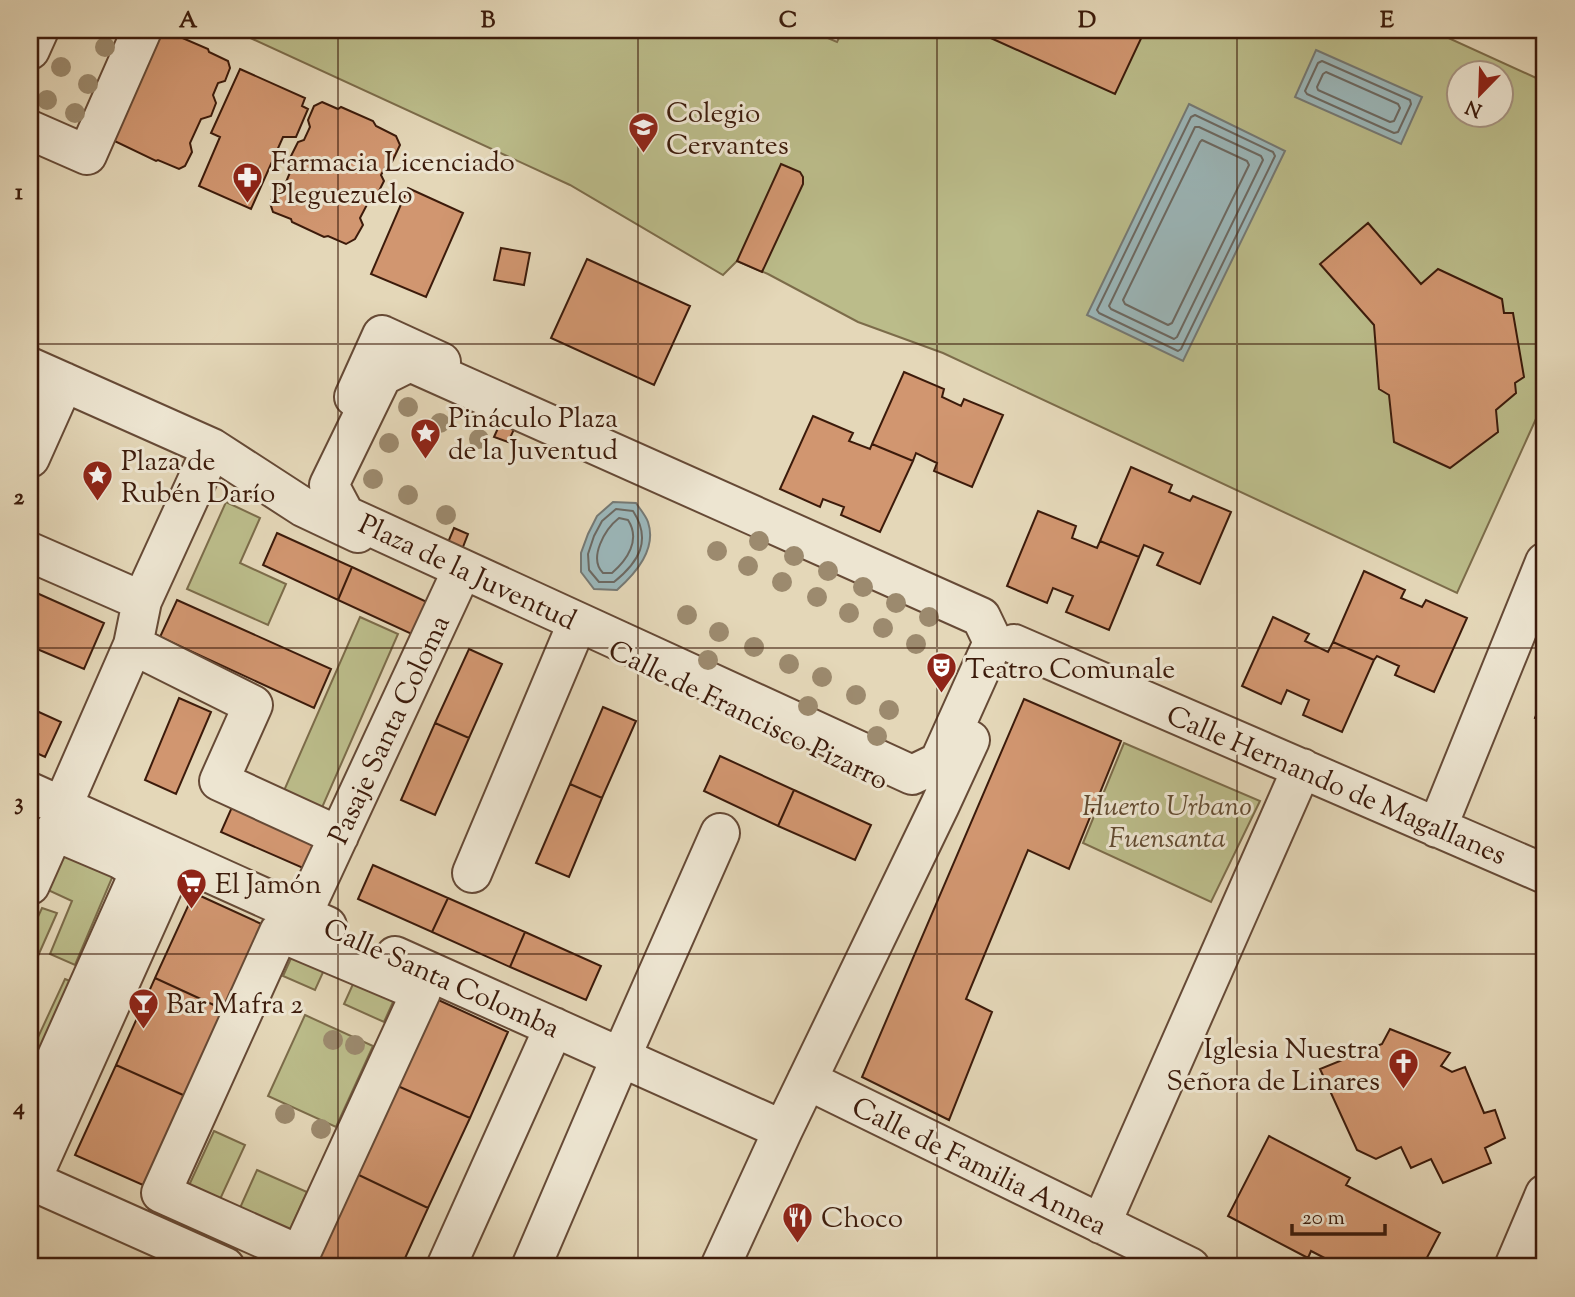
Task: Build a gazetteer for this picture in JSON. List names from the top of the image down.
{
  "streets": {
    "street": [
      "Plaza de la Juventud",
      "Calle de Francisco Pizarro",
      "Pasaje Santa Coloma",
      "Calle Hernando de Magallanes",
      "Calle Santa Colomba",
      "Calle de Familia Annea"
    ]
  },
  "crossings": [
    ["Calle de Francisco Pizarro", "Pasaje Santa Coloma"],
    ["Pasaje Santa Coloma", "Calle Santa Colomba"]
  ],
  "parks": ["Huerto Urbano Fuensanta"],
  "places": {
    "school or university": ["Colegio Cervantes"],
    "pharmacy": ["Farmacia Licenciado Pleguezuelo"],
    "place": ["Pináculo Plaza de la Juventud", "Plaza de Rubén Darío"],
    "theatre": ["Teatro Comunale"],
    "supermarket": ["El Jamón"],
    "bar": ["Bar Mafra 2"],
    "church": ["Iglesia Nuestra Señora de Linares"],
    "restaurant": ["Choco"]
  },
  "scale_bar": "20 m",
  "north": "bottom left",
  "grid": {
    "columns": [
      "A",
      "B",
      "C",
      "D",
      "E"
    ],
    "rows": [
      "1",
      "2",
      "3",
      "4"
    ]
  }
}
